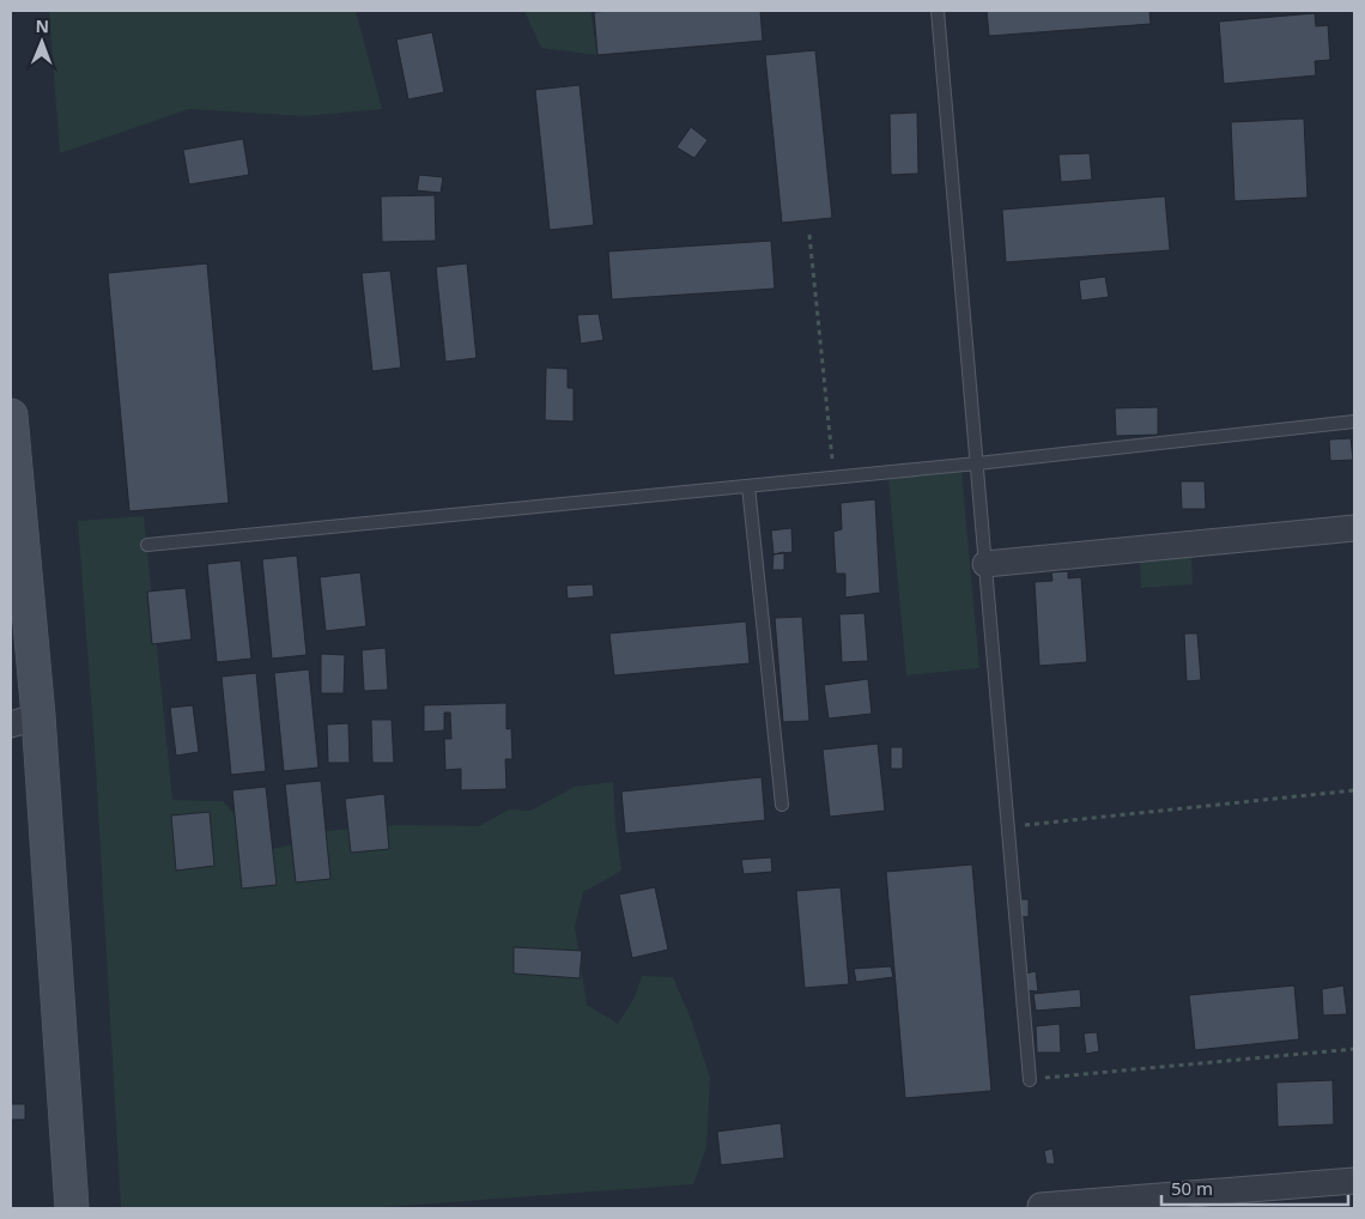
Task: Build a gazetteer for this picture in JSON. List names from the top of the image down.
{
  "scale_bar": "50 m",
  "north": "top"
}
